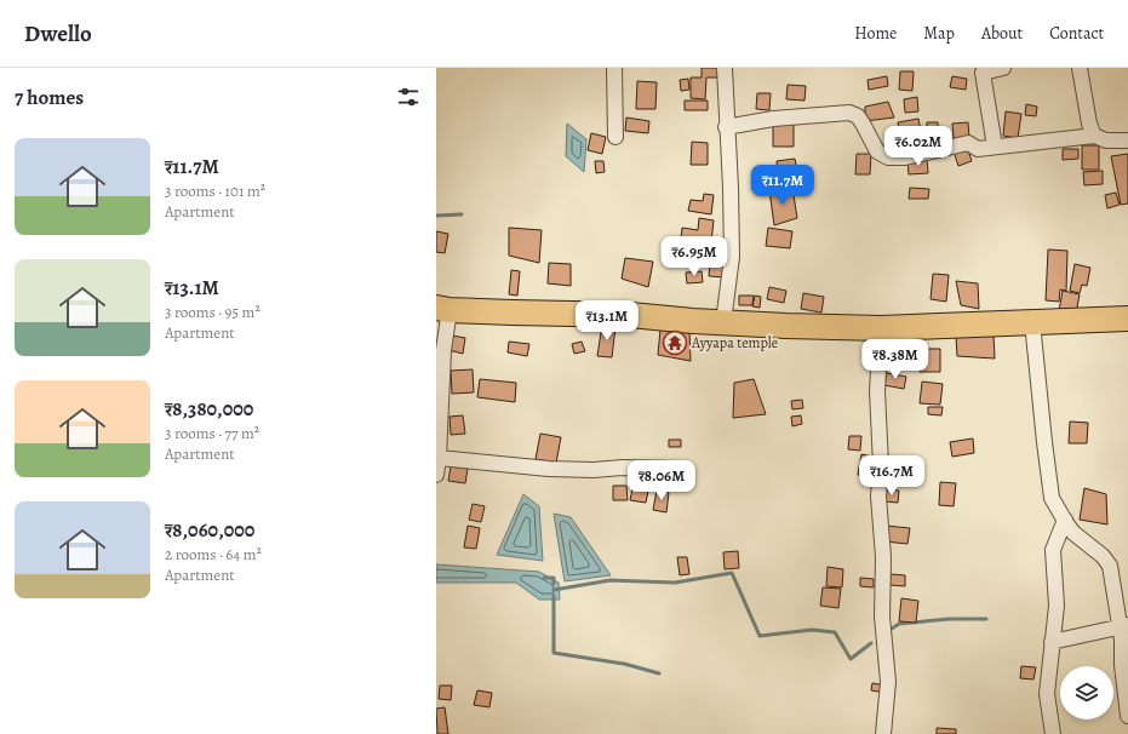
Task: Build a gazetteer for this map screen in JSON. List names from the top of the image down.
{
  "places": {
    "temple": ["Ayyapa temple"]
  },
  "page": {
    "header": "Dwello",
    "nav": [
      "Home",
      "Map",
      "About",
      "Contact"
    ],
    "heading": "7 homes",
    "list": [
      {
        "name": "₹11.7M",
        "note": "3 rooms · 101 m² · Apartment"
      },
      {
        "name": "₹13.1M",
        "note": "3 rooms · 95 m² · Apartment"
      },
      {
        "name": "₹8,380,000",
        "note": "3 rooms · 77 m² · Apartment"
      },
      {
        "name": "₹8,060,000",
        "note": "2 rooms · 64 m² · Apartment"
      }
    ],
    "price": [
      "₹6.02M",
      "₹11.7M",
      "₹6.95M",
      "₹13.1M",
      "₹8.38M",
      "₹16.7M",
      "₹8.06M"
    ]
  }
}
